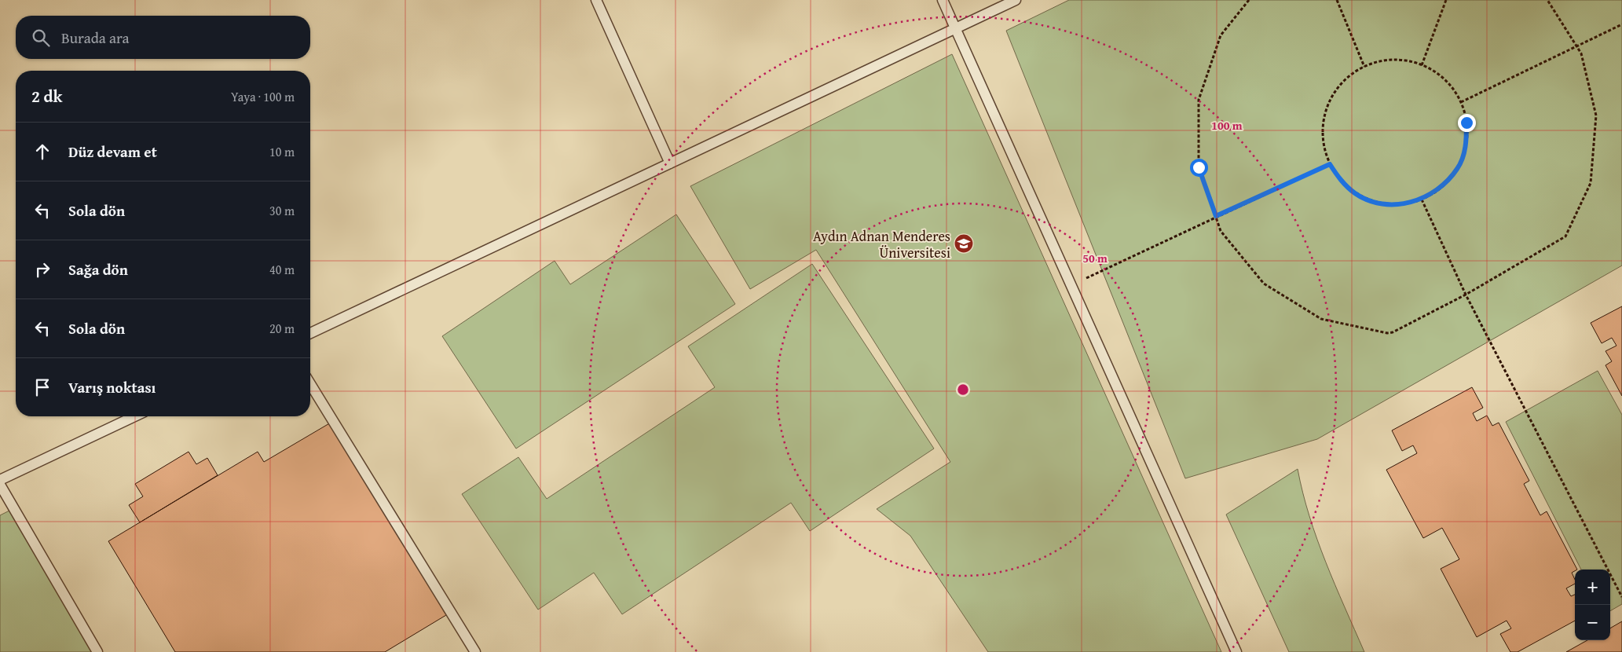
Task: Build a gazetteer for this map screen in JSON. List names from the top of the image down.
{
  "places": {
    "school or university": ["Aydın Adnan Menderes Üniversitesi"]
  },
  "page": {
    "search": "Burada ara",
    "heading": ["2 dk", "Yaya · 100 m"],
    "list": [
      ["Düz devam et", "10 m"],
      ["Sola dön", "30 m"],
      ["Sağa dön", "40 m"],
      ["Sola dön", "20 m"],
      "Varış noktası"
    ],
    "map_buttons": ["+", "−"]
  },
  "rings": ["100 m", "50 m"]
}
